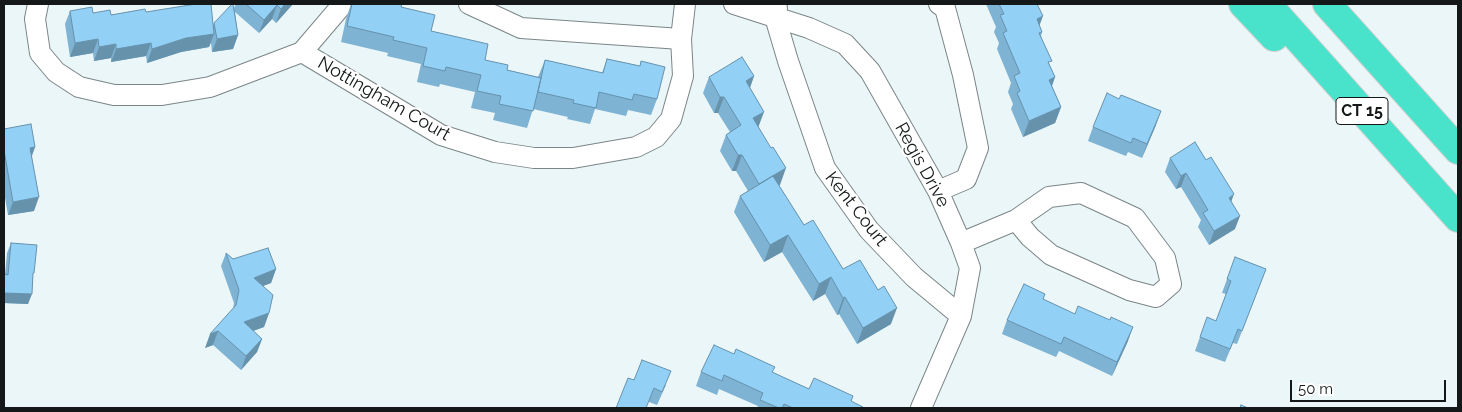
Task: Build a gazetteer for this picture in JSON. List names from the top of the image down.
{
  "streets": {
    "highway": ["CT 15"],
    "street": ["Nottingham Court", "Regis Drive", "Kent Court"]
  },
  "crossings": [
    ["Regis Drive", "Kent Court"]
  ],
  "scale_bar": "50 m"
}
